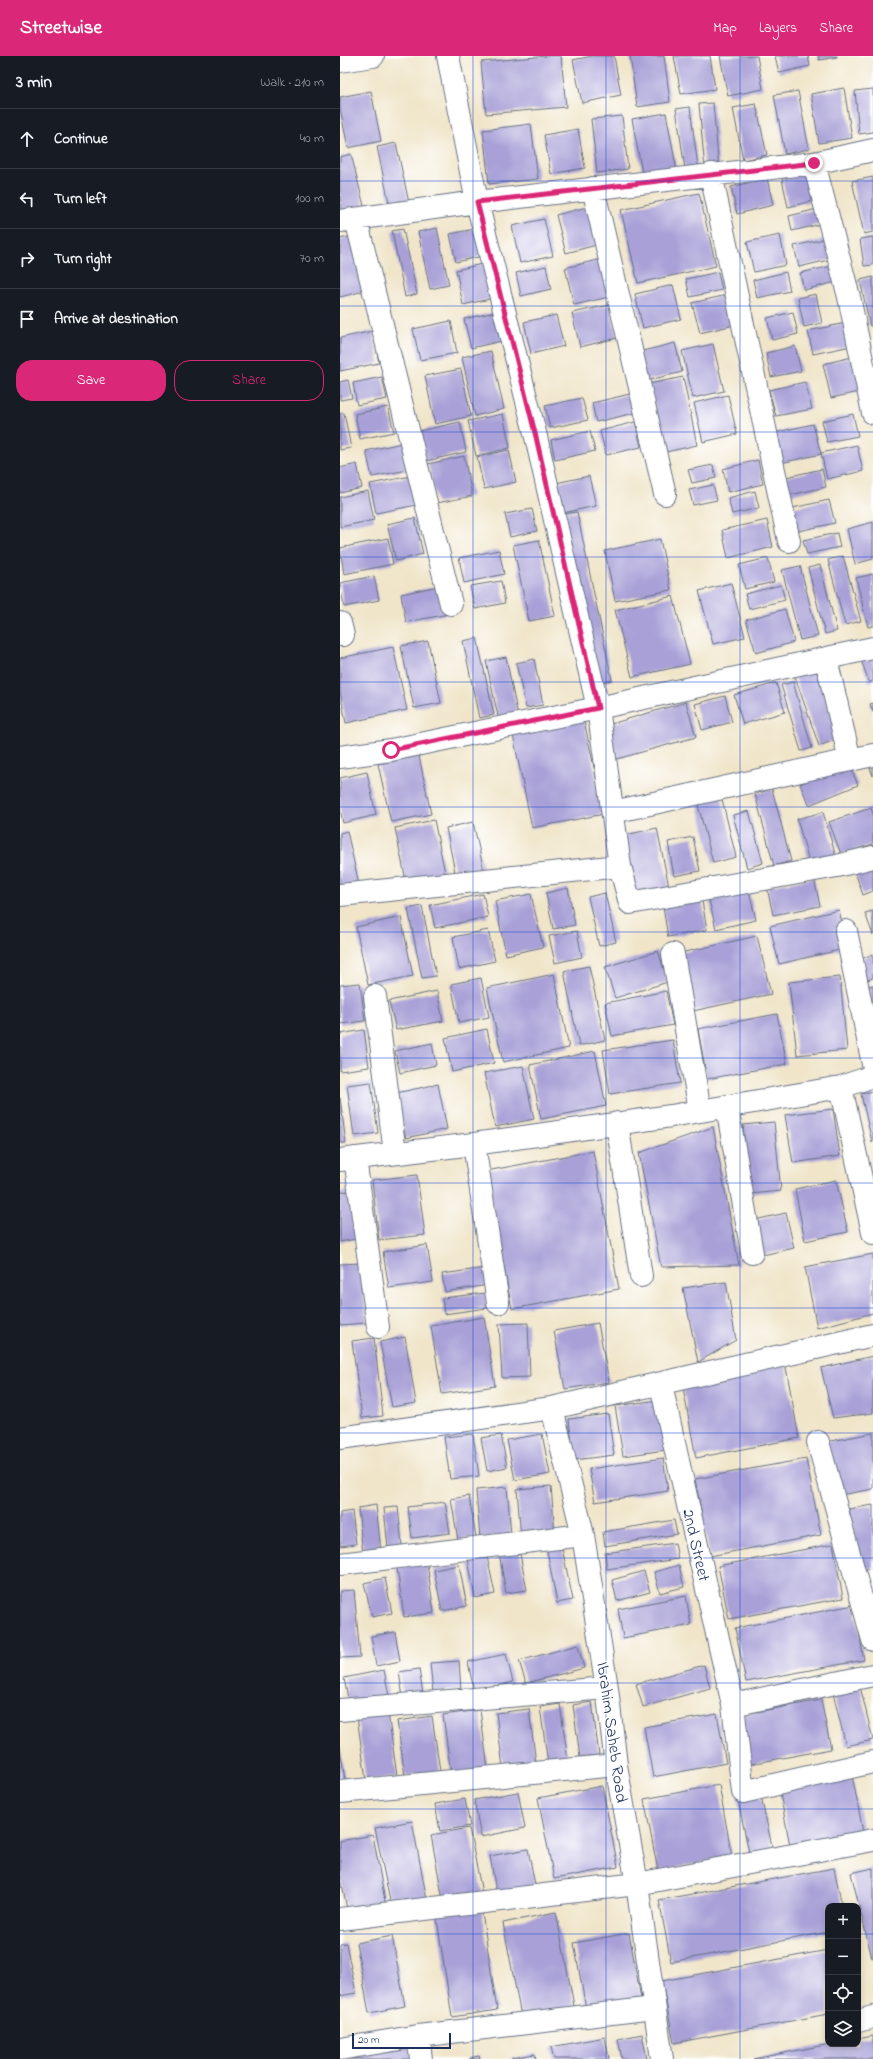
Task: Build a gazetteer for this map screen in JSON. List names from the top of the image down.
{
  "streets": {
    "street": ["2nd Street", "Ibrahim Saheb Road"]
  },
  "scale_bar": "20 m",
  "page": {
    "header": "Streetwise",
    "nav": ["Map", "Layers", "Share"],
    "heading": ["3 min", "Walk · 210 m"],
    "list": [
      ["Continue", "40 m"],
      ["Turn left", "100 m"],
      ["Turn right", "70 m"],
      "Arrive at destination"
    ],
    "buttons": ["Save", "Share"],
    "map_buttons": ["+", "−"],
    "scale": "20 m"
  }
}
